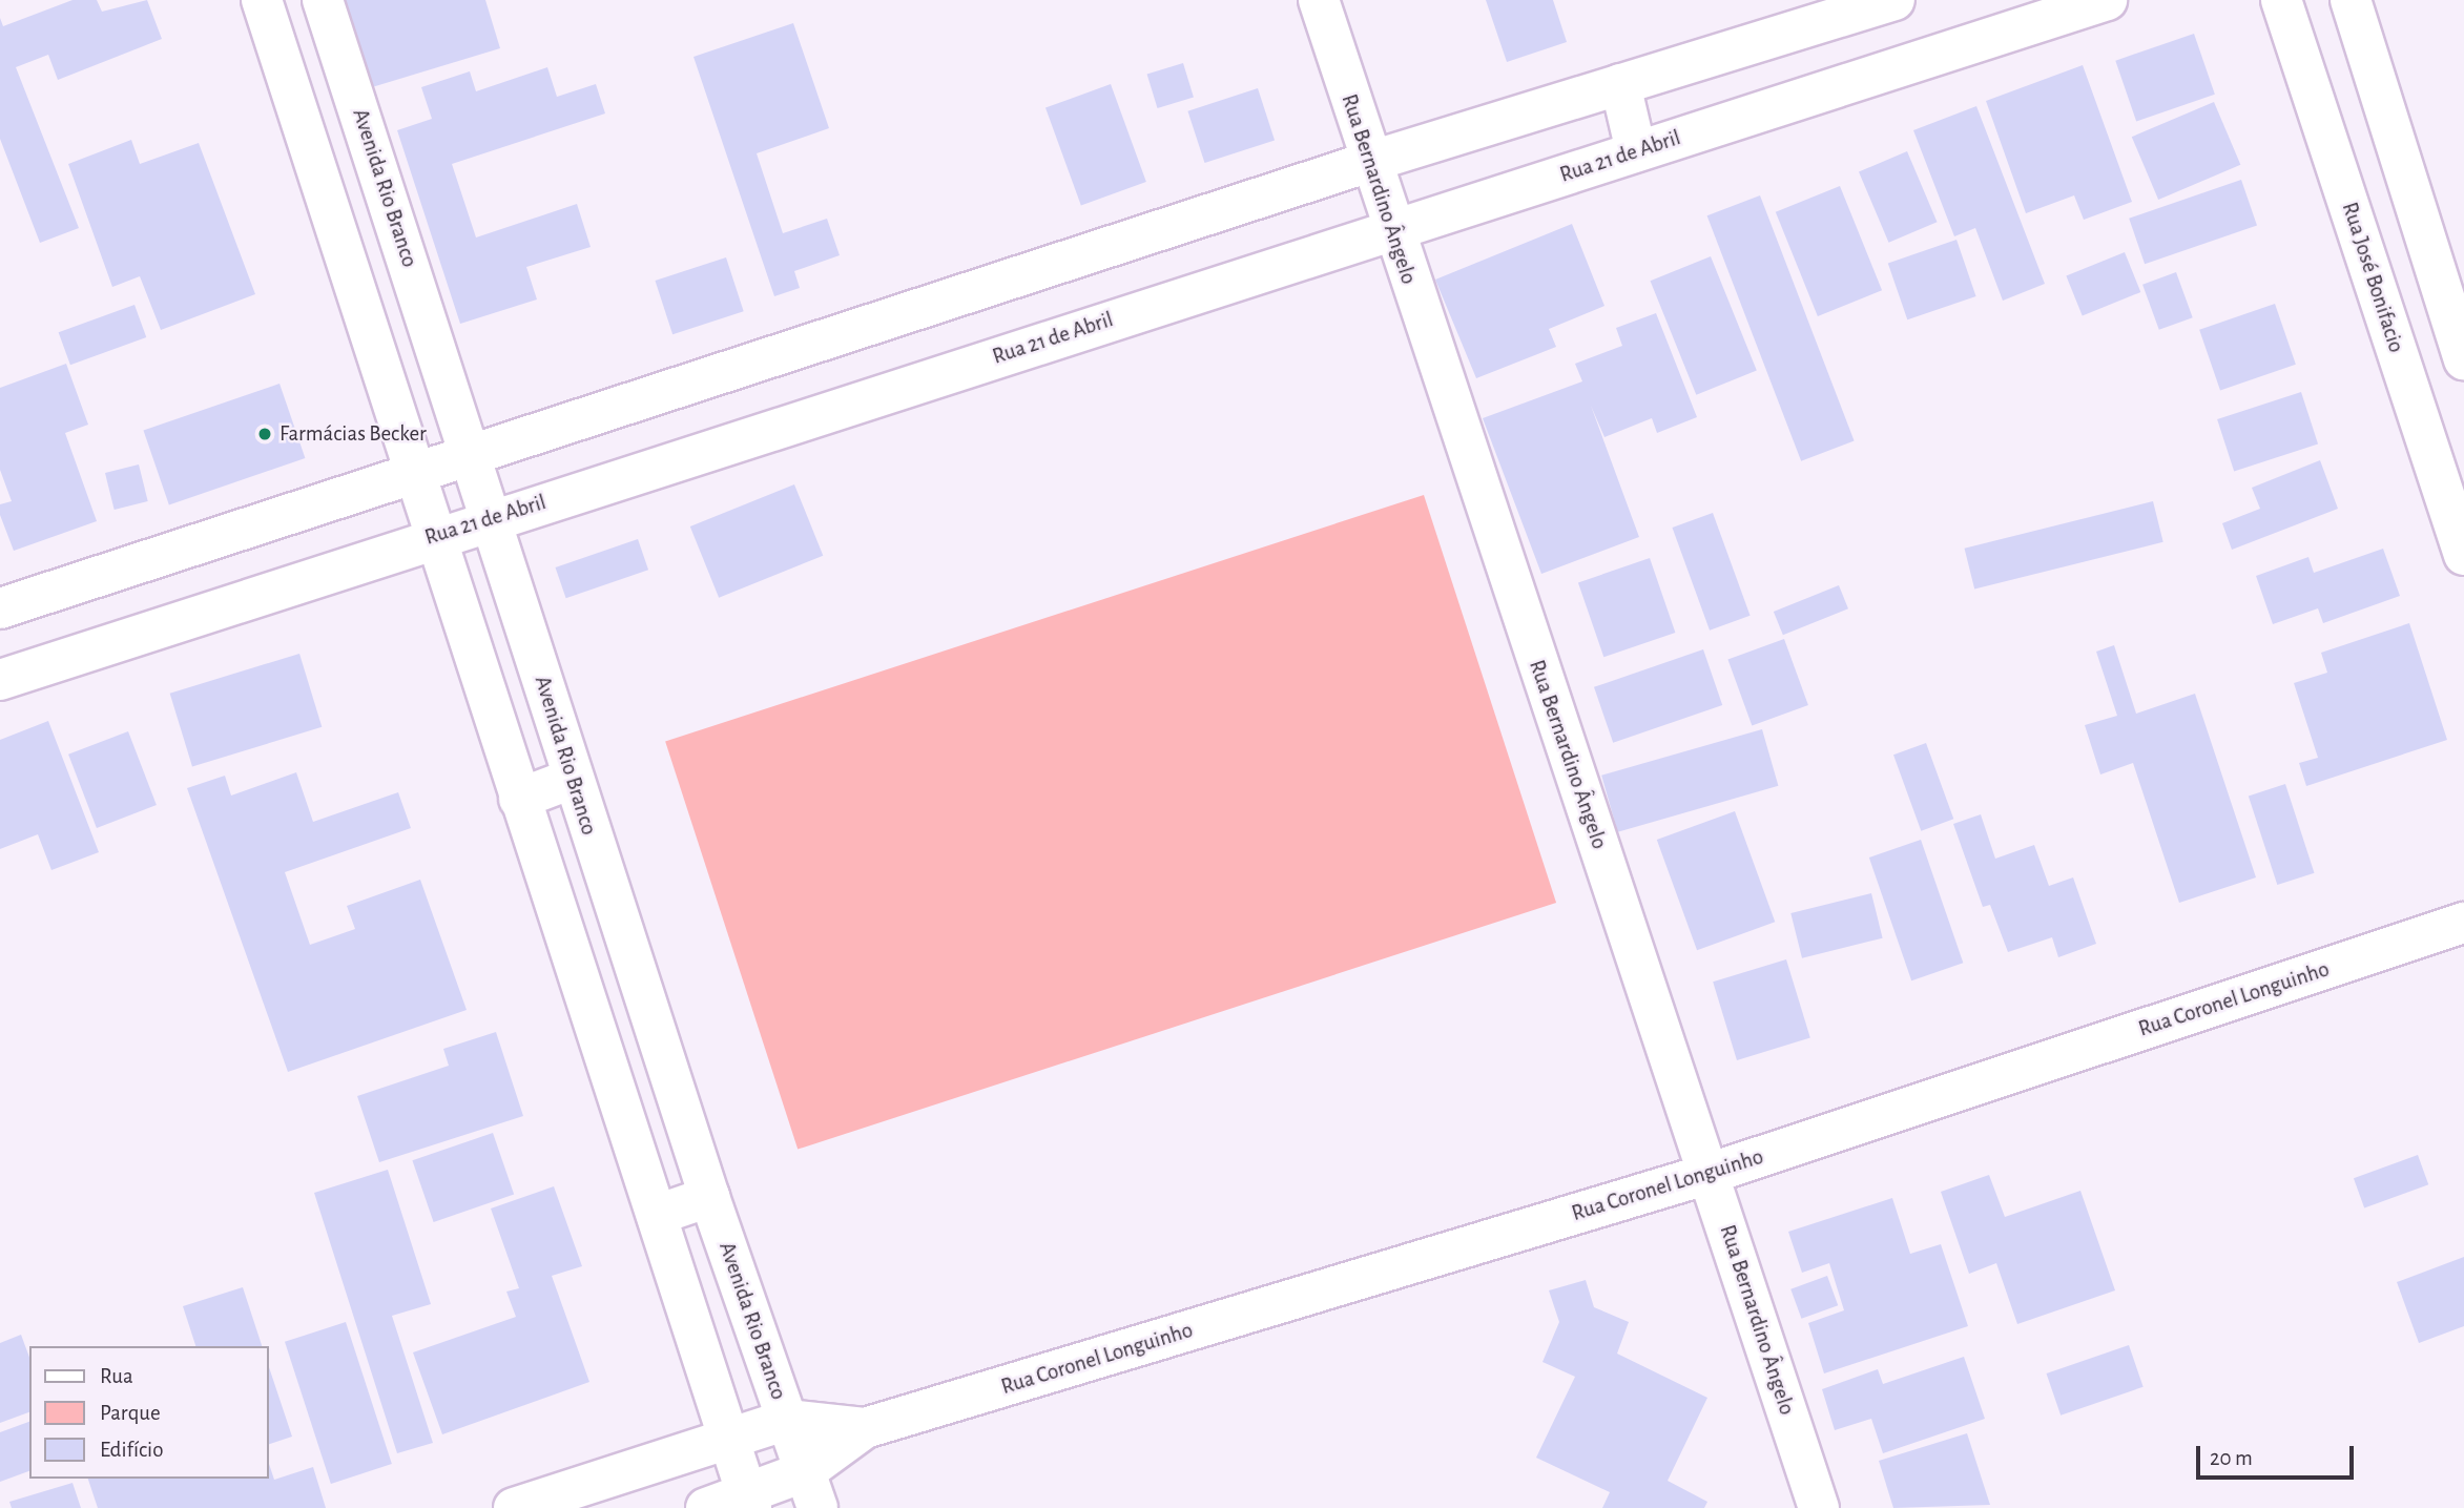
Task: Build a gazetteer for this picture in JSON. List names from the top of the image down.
{
  "streets": {
    "street": [
      "Rua 21 de Abril",
      "Avenida Rio Branco",
      "Rua Bernardino Ângelo",
      "Rua José Bonifacio",
      "Rua Coronel Longuinho"
    ]
  },
  "crossings": [
    ["Rua 21 de Abril", "Avenida Rio Branco"],
    ["Rua 21 de Abril", "Rua Bernardino Ângelo"],
    ["Avenida Rio Branco", "Rua Coronel Longuinho"],
    ["Rua Bernardino Ângelo", "Rua Coronel Longuinho"]
  ],
  "places": ["Farmácias Becker"],
  "legend": ["Rua", "Parque", "Edifício"],
  "scale_bar": "20 m"
}
